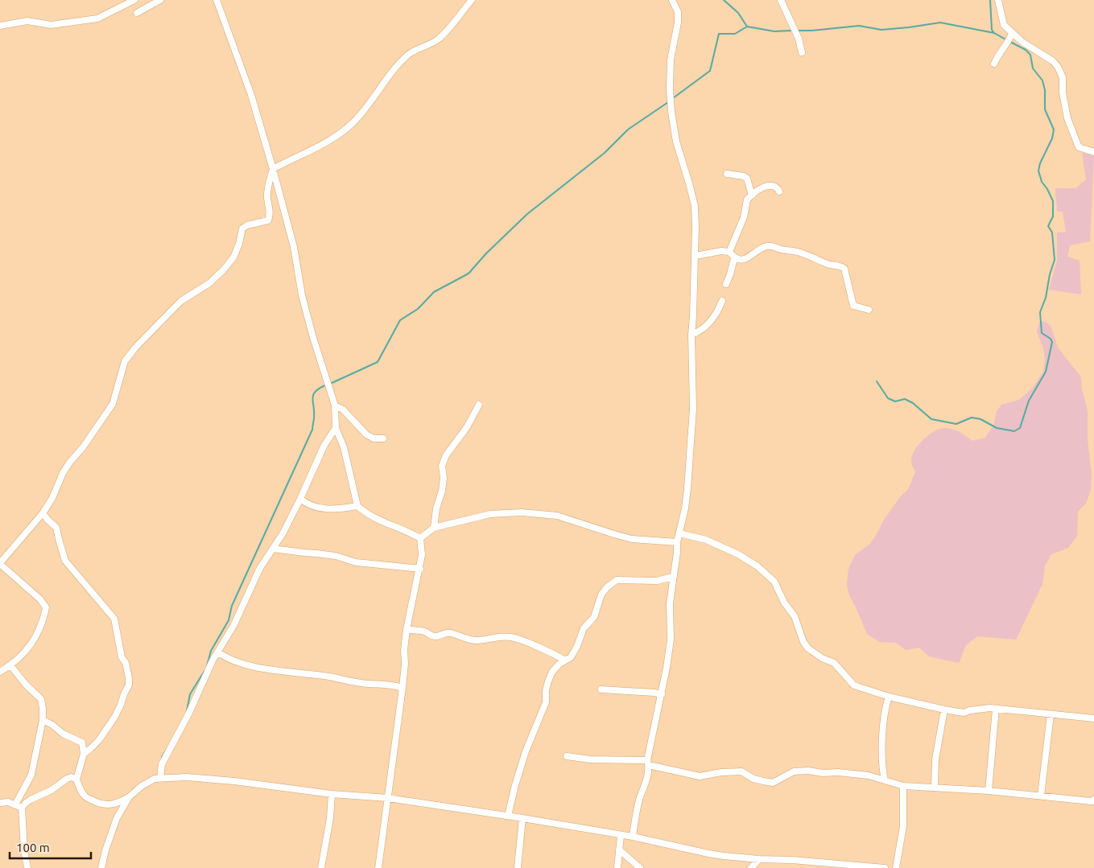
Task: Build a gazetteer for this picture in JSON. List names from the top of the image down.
{
  "scale_bar": "100 m"
}
